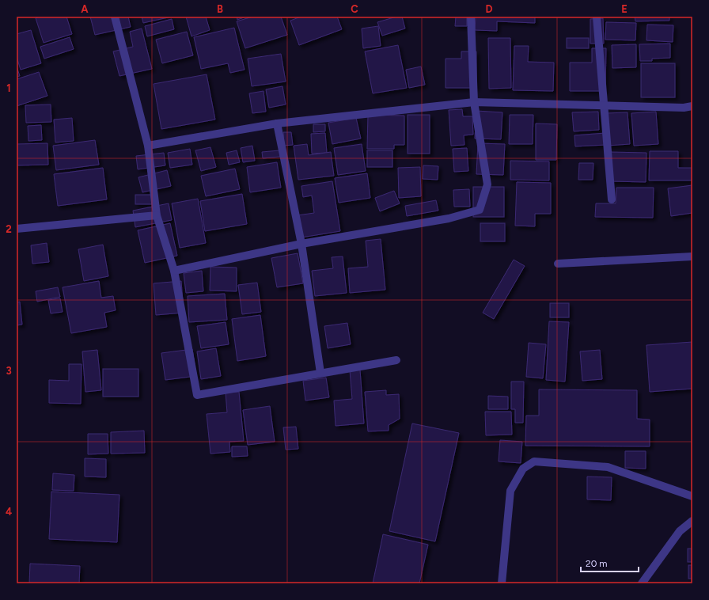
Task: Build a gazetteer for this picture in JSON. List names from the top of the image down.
{
  "scale_bar": "20 m",
  "grid": {
    "columns": [
      "A",
      "B",
      "C",
      "D",
      "E"
    ],
    "rows": [
      "1",
      "2",
      "3",
      "4"
    ]
  }
}
